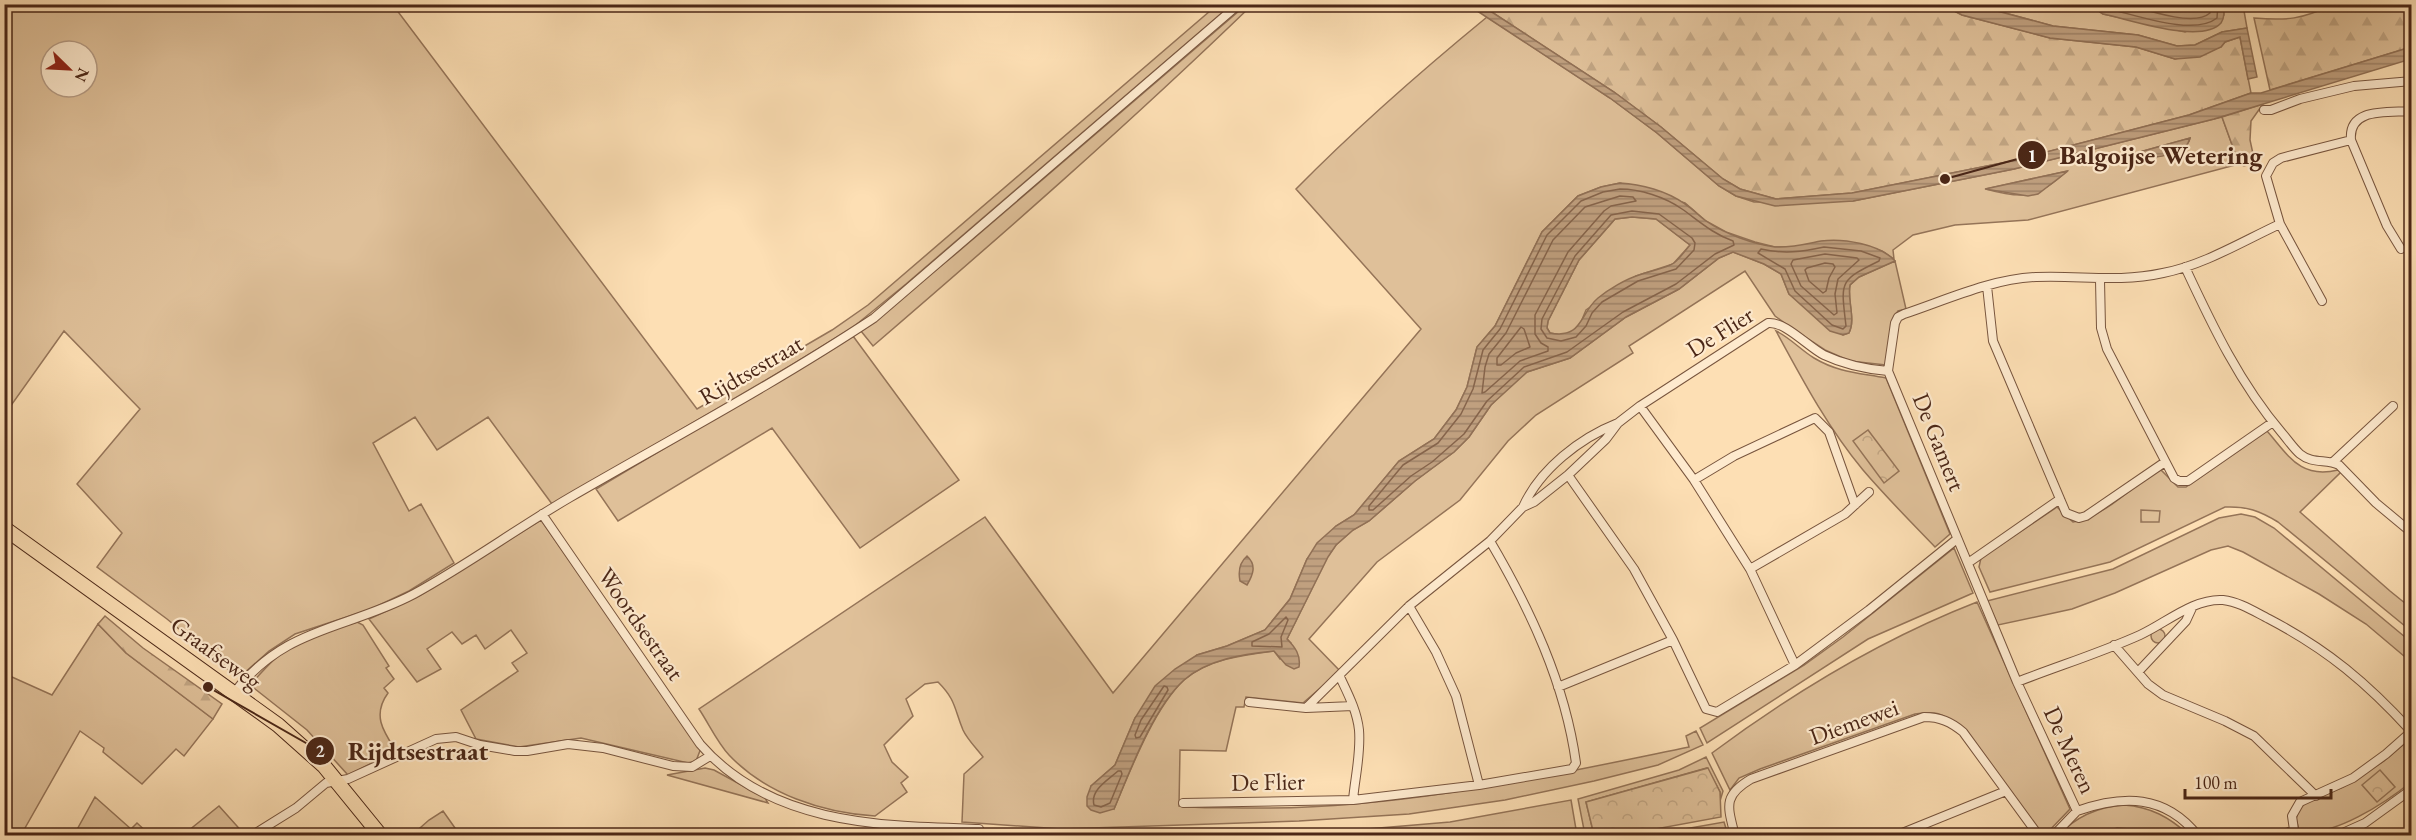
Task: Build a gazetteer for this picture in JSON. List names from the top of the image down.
{
  "streets": {
    "main road": ["Graafseweg"],
    "street": [
      "De Flier",
      "Rijdtsestraat",
      "De Gamert",
      "Woordsestraat",
      "Diemewei",
      "De Meren"
    ]
  },
  "crossings": [
    ["De Flier", "De Gamert"],
    ["Rijdtsestraat", "Woordsestraat"],
    ["Rijdtsestraat", "Graafseweg"],
    ["De Gamert", "De Meren"]
  ],
  "places": ["Balgoijse Wetering", "Rijdtsestraat"],
  "scale_bar": "100 m",
  "north": "bottom right"
}
